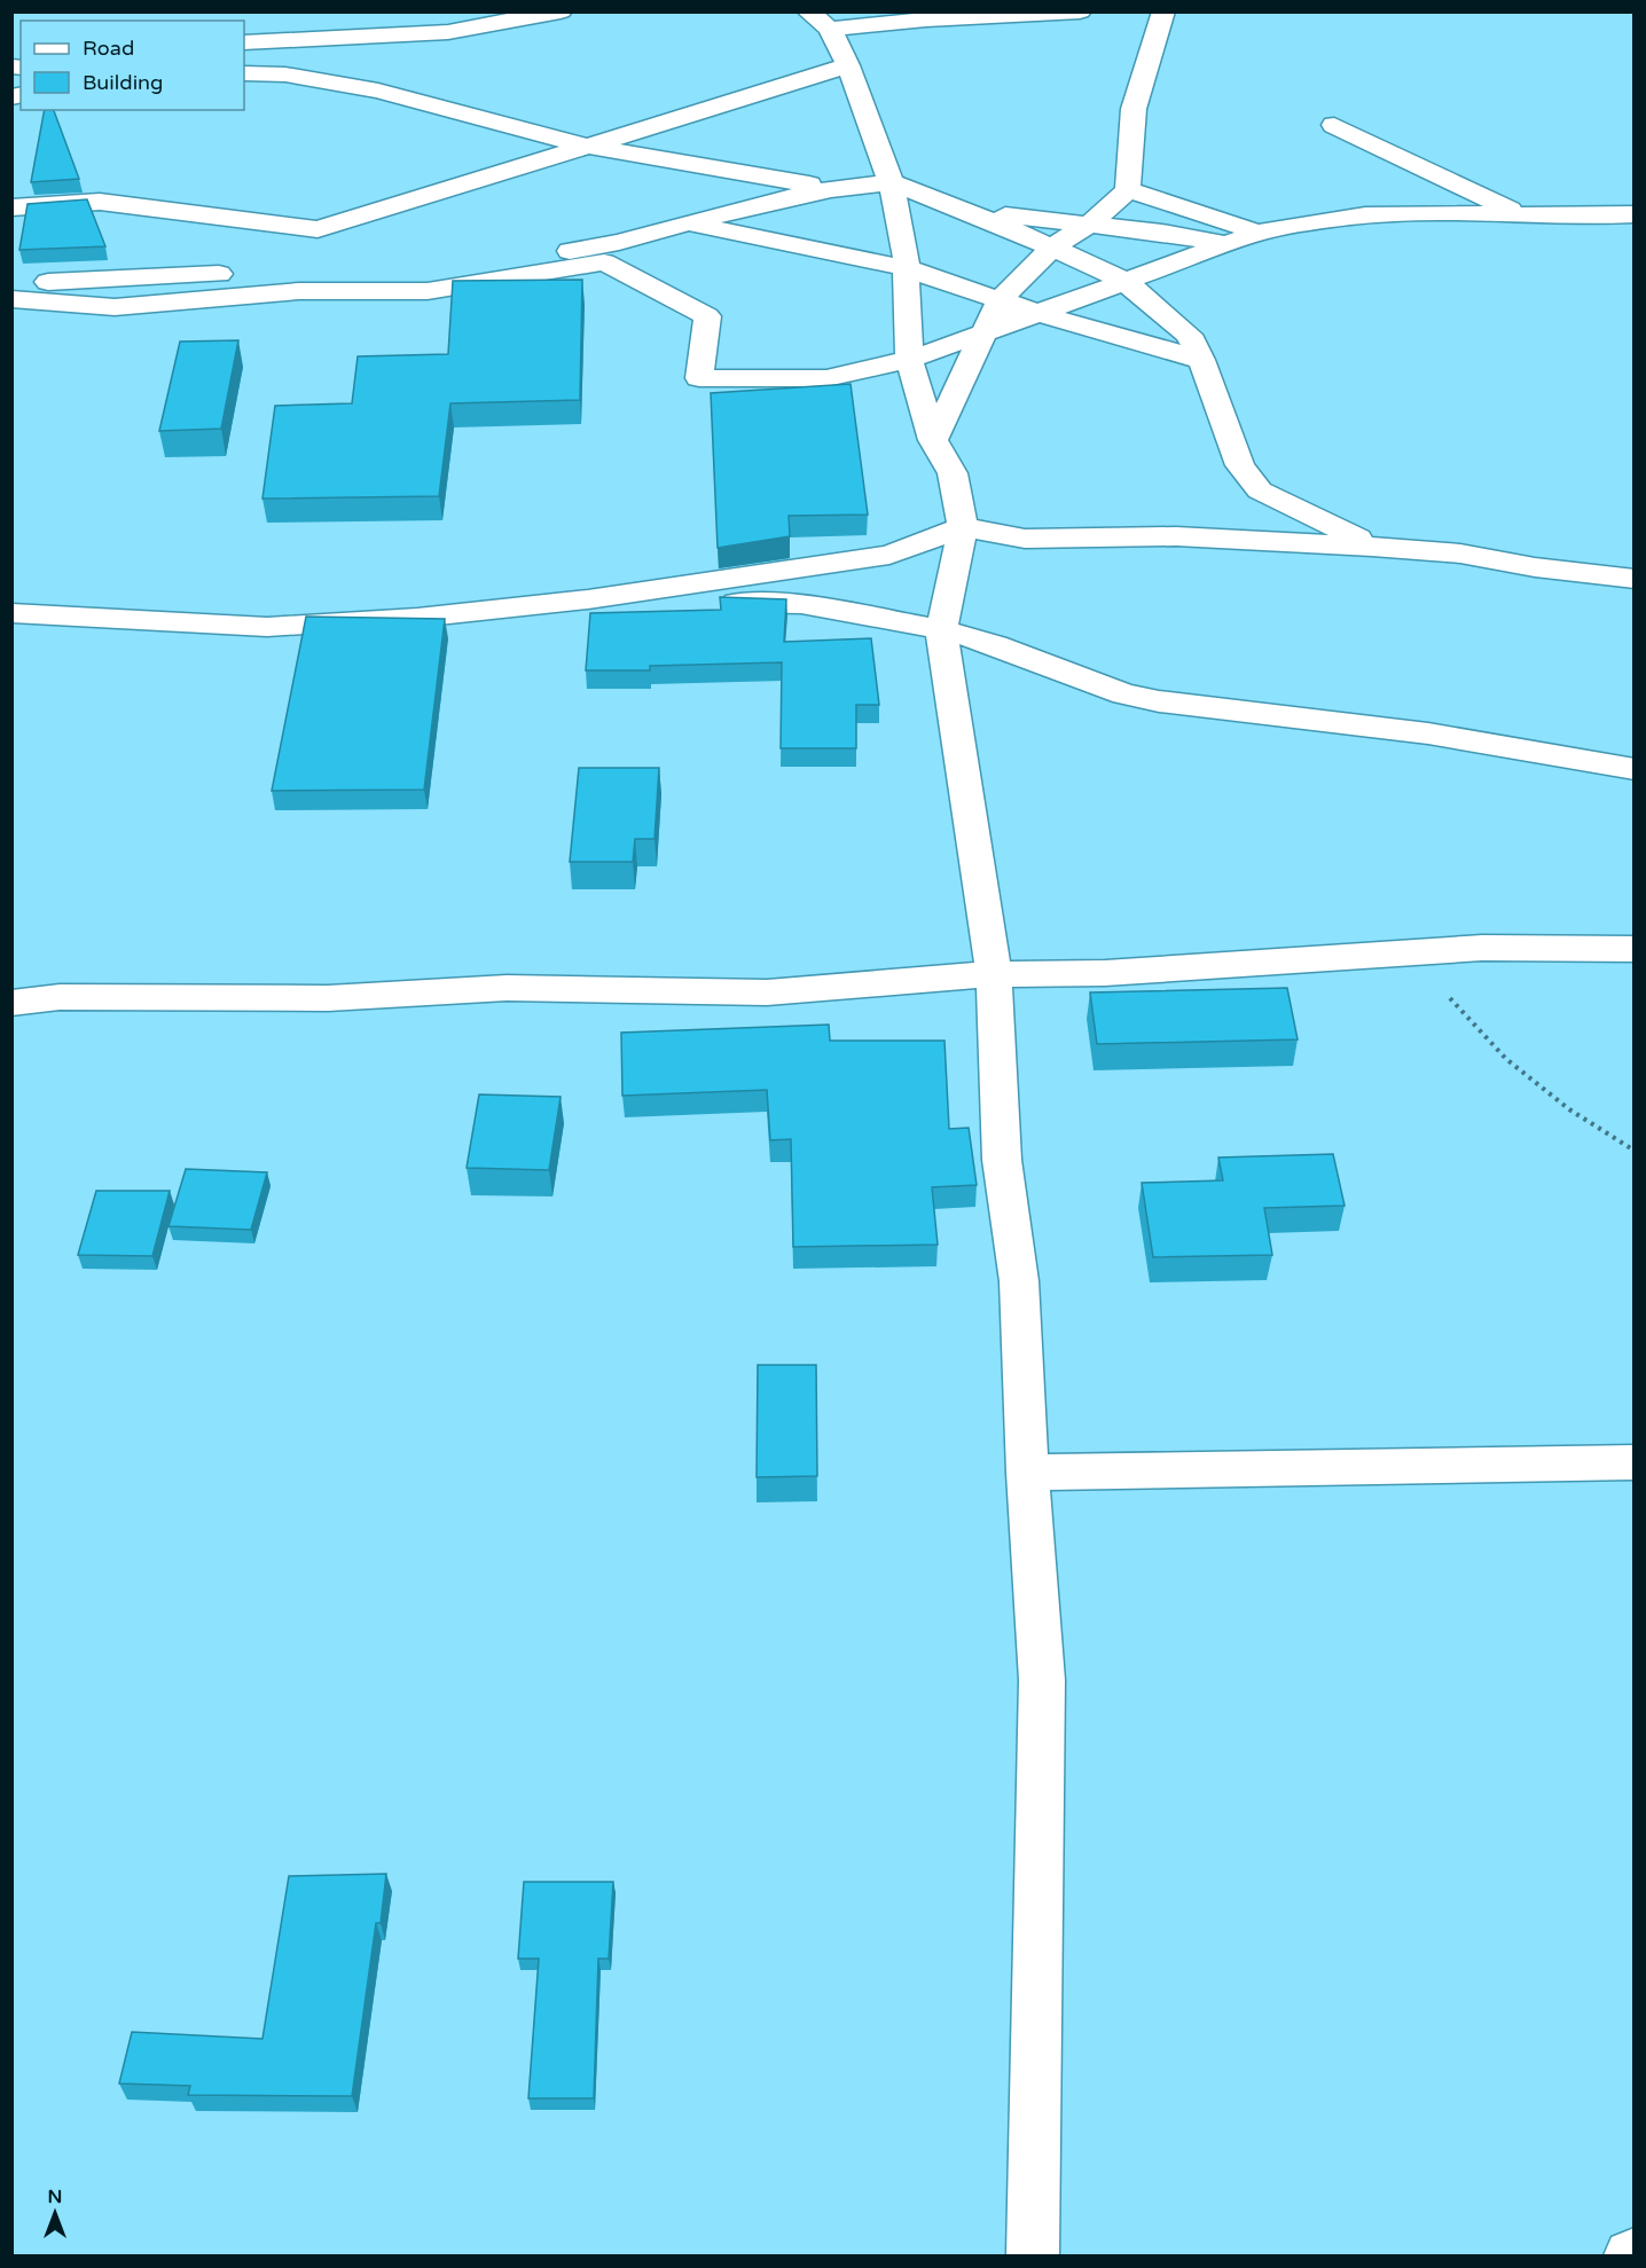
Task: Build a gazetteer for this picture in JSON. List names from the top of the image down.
{
  "legend": ["Road", "Building"],
  "north": "top"
}
